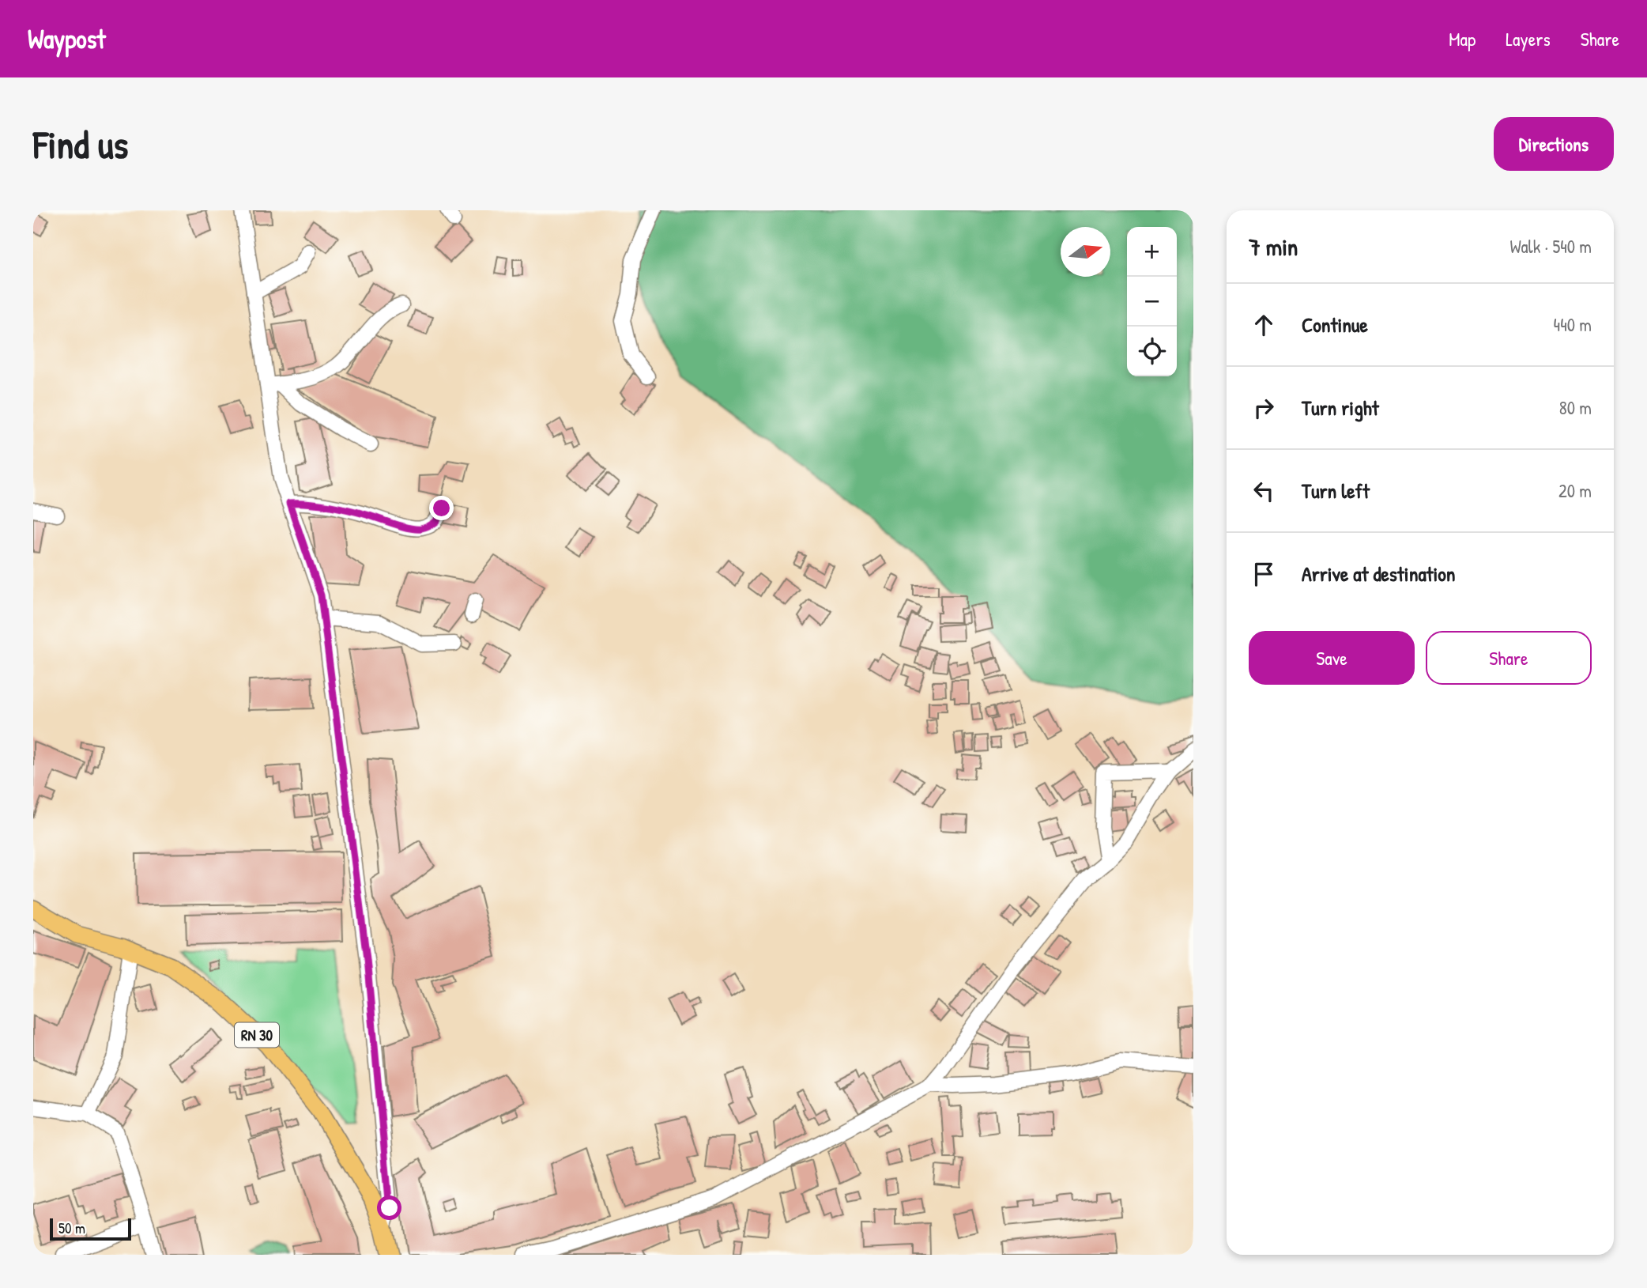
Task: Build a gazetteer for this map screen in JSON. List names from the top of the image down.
{
  "streets": {
    "main road": ["RN 30"]
  },
  "scale_bar": "50 m",
  "north": "right",
  "page": {
    "header": "Waypost",
    "nav": ["Map", "Layers", "Share"],
    "buttons": [
      "Directions",
      ["Save", "Share"]
    ],
    "title": "Find us",
    "heading": ["7 min", "Walk · 540 m"],
    "map_buttons": ["+", "−"],
    "list": [
      ["Continue", "440 m"],
      ["Turn right", "80 m"],
      ["Turn left", "20 m"],
      "Arrive at destination"
    ],
    "scale": "50 m"
  }
}
